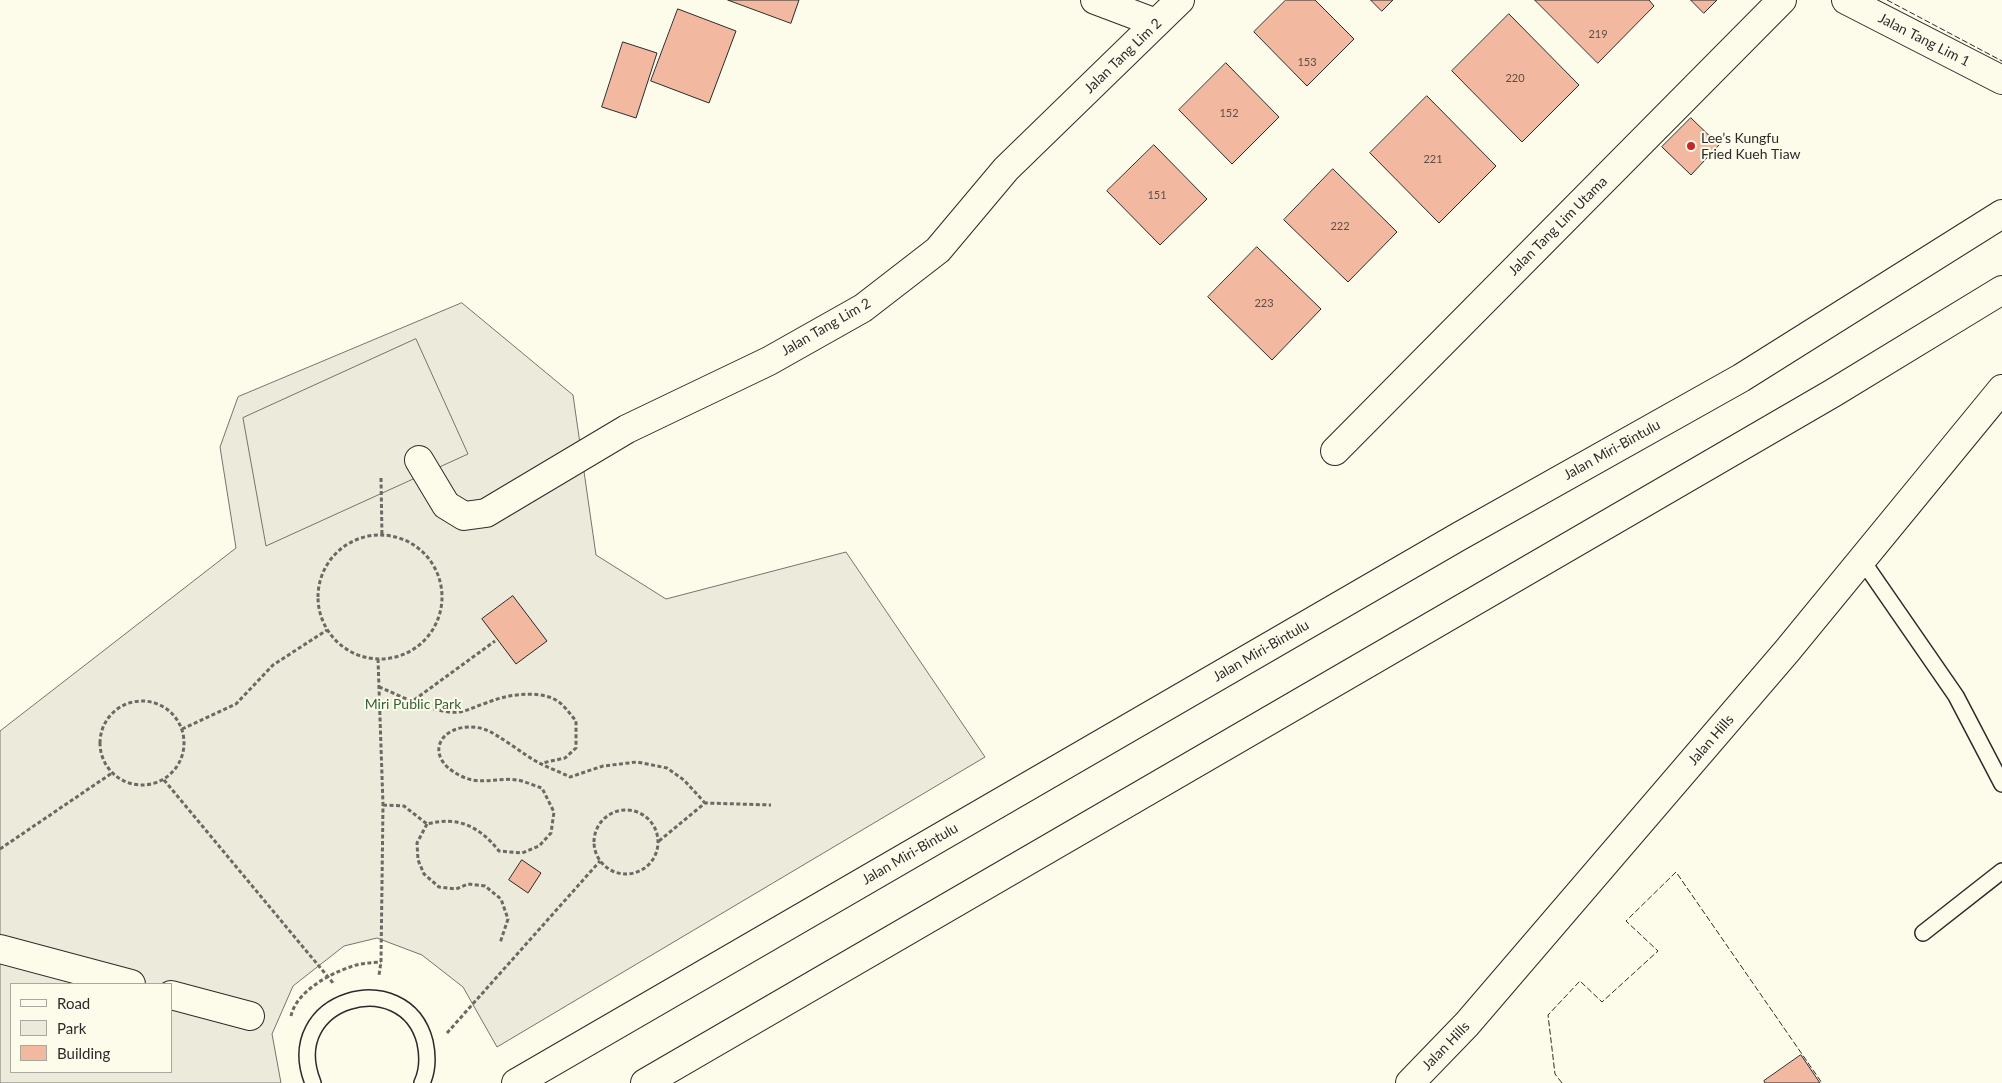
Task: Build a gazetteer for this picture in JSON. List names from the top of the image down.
{
  "streets": {
    "main road": [
      "Jalan Tang Lim 1",
      "Jalan Tang Lim 2",
      "Jalan Tang Lim Utama",
      "Jalan Miri-Bintulu",
      "Jalan Hills"
    ]
  },
  "parks": ["Miri Public Park"],
  "places": ["Lee’s Kungfu Fried Kueh Tiaw"],
  "house_numbers": [
    "219",
    "153",
    "220",
    "152",
    "221",
    "151",
    "222",
    "223"
  ],
  "legend": ["Road", "Park", "Building"]
}
